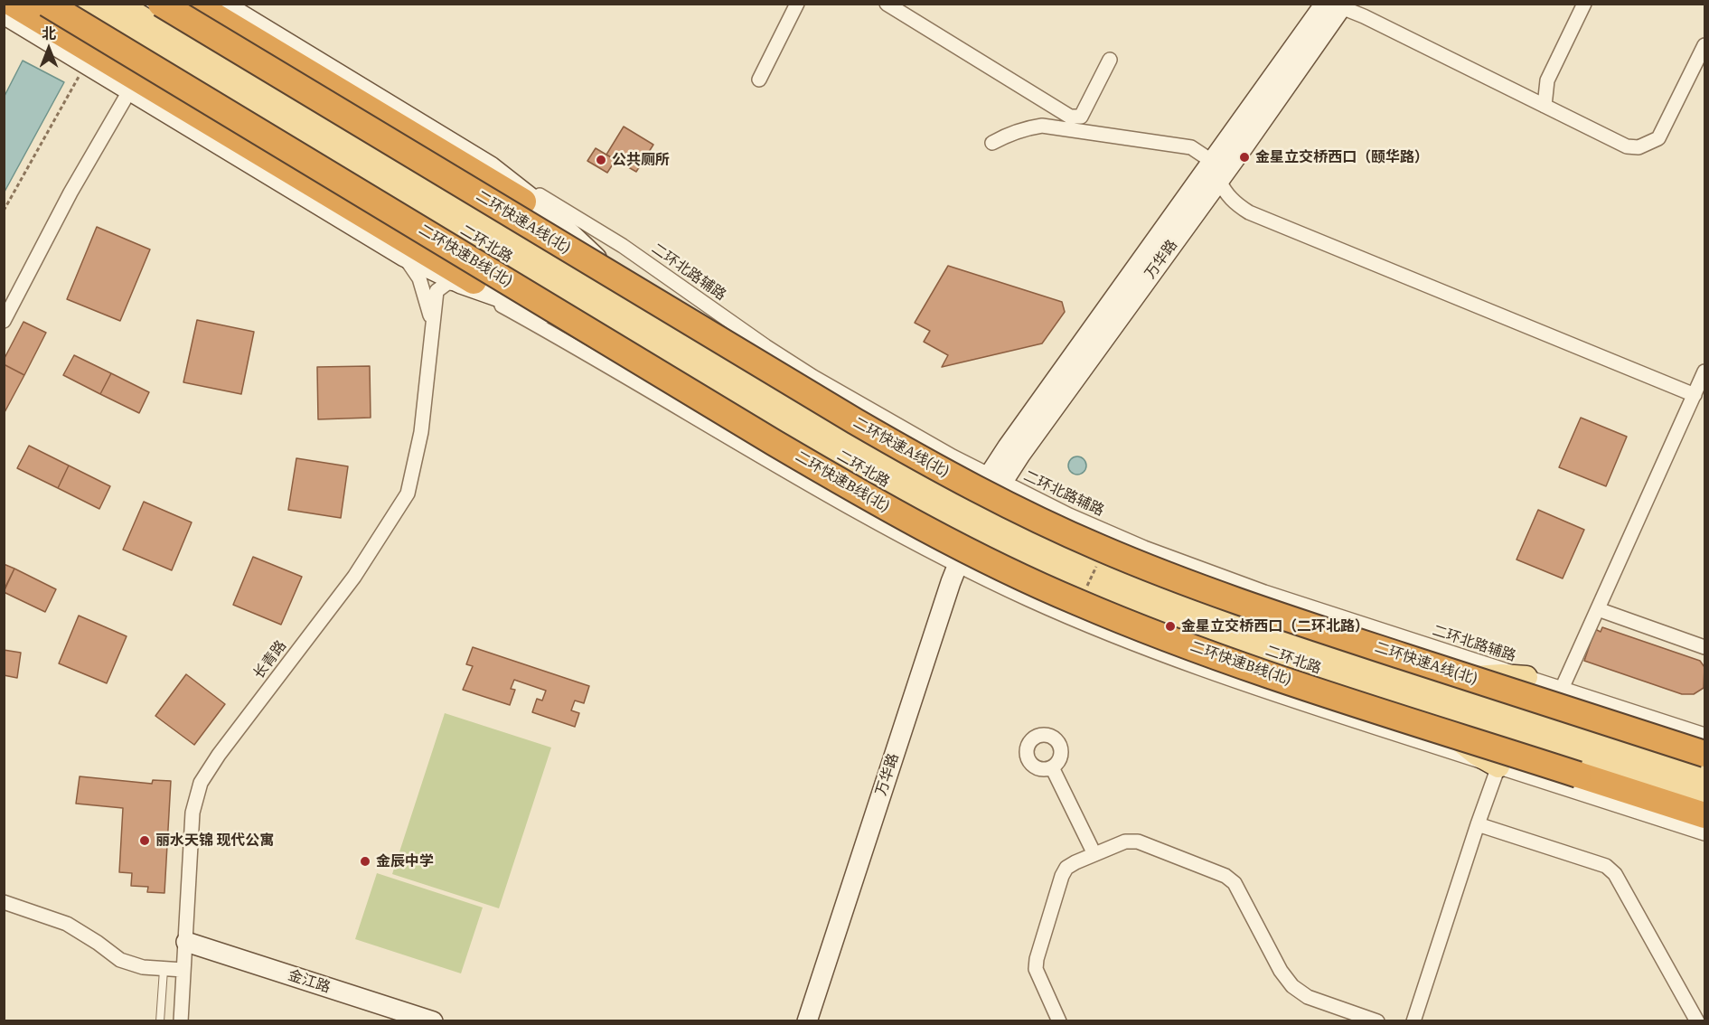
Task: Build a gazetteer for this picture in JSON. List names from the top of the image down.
{
  "streets": {
    "highway": ["二环快速A线(北)", "二环快速B线(北)"],
    "main road": ["二环北路", "万华路", "金江路"],
    "street": ["二环北路辅路", "长青路"]
  },
  "crossings": [
    ["二环快速A线(北)", "二环北路"],
    ["二环快速A线(北)", "二环快速B线(北)"],
    ["二环北路", "二环快速B线(北)"],
    ["二环北路", "万华路"],
    ["万华路", "二环北路辅路"],
    ["长青路", "金江路"]
  ],
  "places": [
    "金星立交桥西口（颐华路）",
    "公共厕所",
    "金星立交桥西口（二环北路）",
    "丽水天锦 现代公寓",
    "金辰中学"
  ],
  "north": "top"
}
